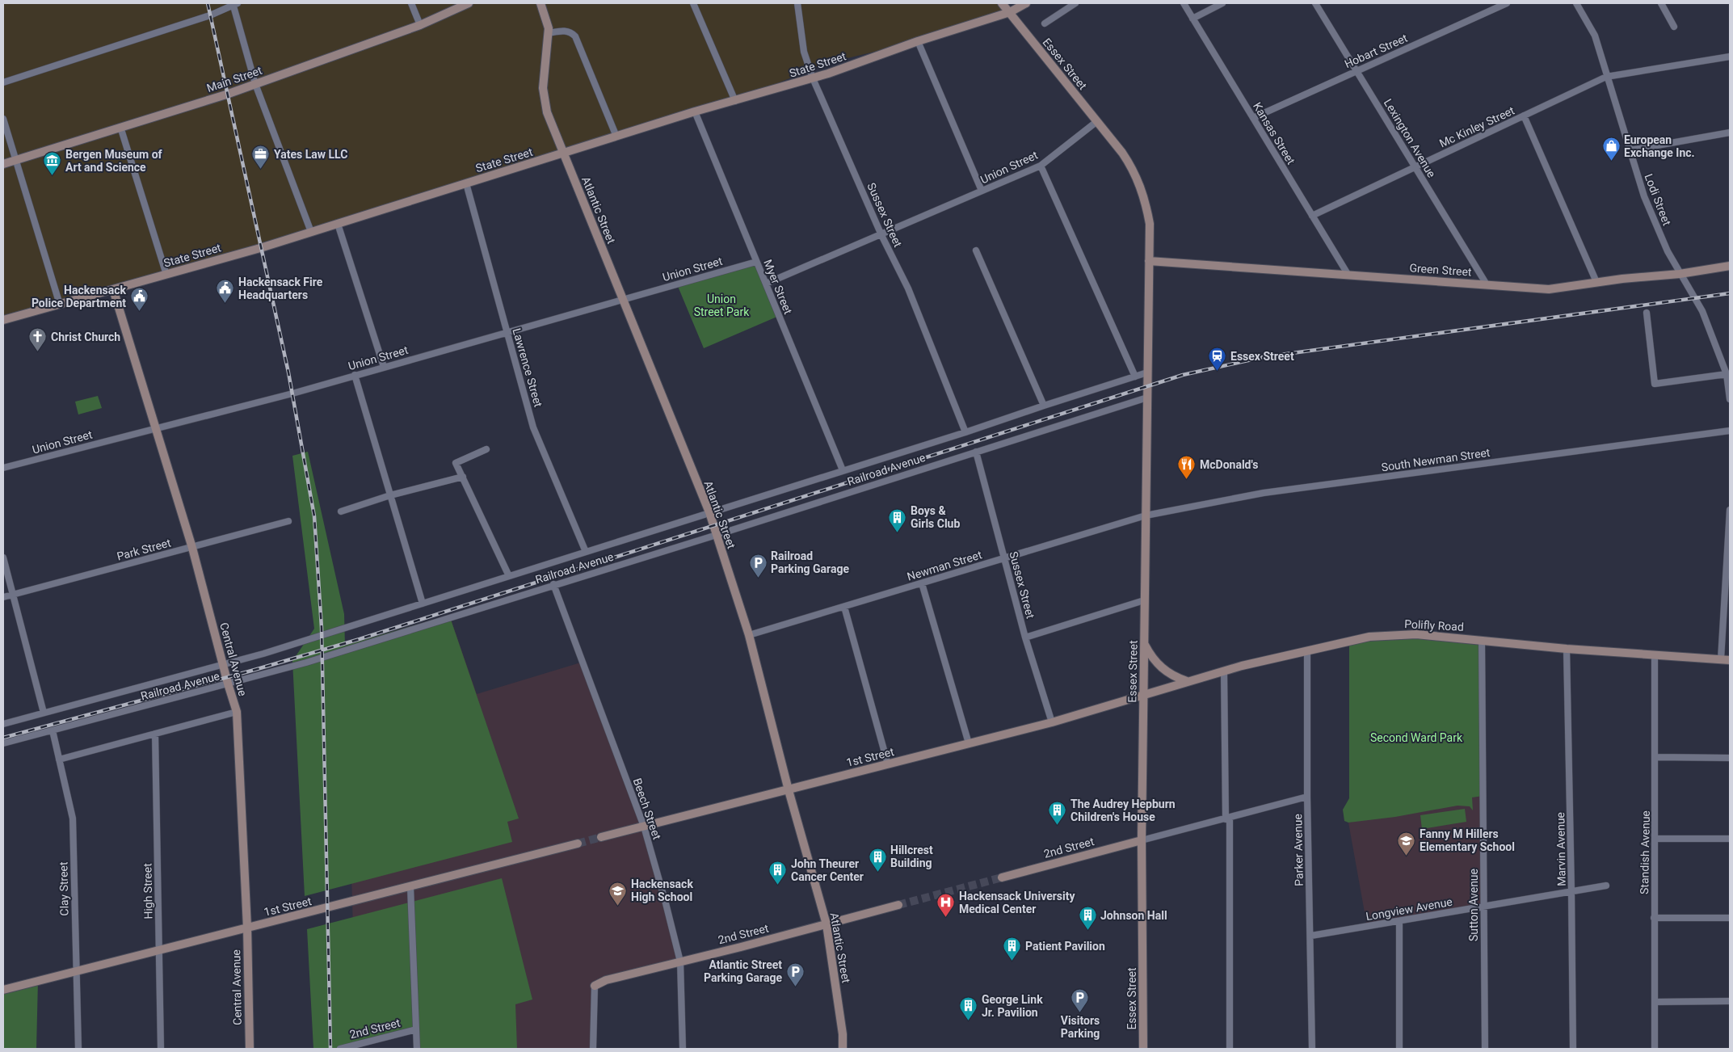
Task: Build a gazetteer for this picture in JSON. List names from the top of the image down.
{
  "streets": {
    "street": [
      "Hobart Street",
      "Essex Street",
      "State Street",
      "Main Street",
      "Mc Kinley Street",
      "Kansas Street",
      "Lexington Avenue",
      "Union Street",
      "Lodi Street",
      "Atlantic Street",
      "Sussex Street",
      "Green Street",
      "Myer Street",
      "Lawrence Street",
      "South Newman Street",
      "Railroad Avenue",
      "Park Street",
      "Newman Street",
      "Polifly Road",
      "Central Avenue",
      "1st Street",
      "Beech Street",
      "2nd Street",
      "Marvin Avenue",
      "Parker Avenue",
      "Standish Avenue",
      "Clay Street",
      "High Street",
      "Sutton Avenue",
      "Longview Avenue"
    ]
  },
  "crossings": [
    ["Hobart Street", "Kansas Street"],
    ["Hobart Street", "Lexington Avenue"],
    ["Essex Street", "State Street"],
    ["Essex Street", "Union Street"],
    ["Essex Street", "Green Street"],
    ["Essex Street", "South Newman Street"],
    ["Essex Street", "Railroad Avenue"],
    ["Essex Street", "Newman Street"],
    ["Essex Street", "Polifly Road"],
    ["Essex Street", "1st Street"],
    ["Essex Street", "2nd Street"],
    ["State Street", "Atlantic Street"],
    ["State Street", "Sussex Street"],
    ["State Street", "Myer Street"],
    ["State Street", "Lawrence Street"],
    ["State Street", "Central Avenue"],
    ["Mc Kinley Street", "Kansas Street"],
    ["Mc Kinley Street", "Lexington Avenue"],
    ["Mc Kinley Street", "Lodi Street"],
    ["Kansas Street", "Green Street"],
    ["Lexington Avenue", "Green Street"],
    ["Union Street", "Atlantic Street"],
    ["Union Street", "Sussex Street"],
    ["Union Street", "Myer Street"],
    ["Union Street", "Lawrence Street"],
    ["Union Street", "Central Avenue"],
    ["Lodi Street", "Green Street"],
    ["Atlantic Street", "Railroad Avenue"],
    ["Atlantic Street", "Newman Street"],
    ["Atlantic Street", "1st Street"],
    ["Atlantic Street", "2nd Street"],
    ["Sussex Street", "Railroad Avenue"],
    ["Sussex Street", "Newman Street"],
    ["Sussex Street", "1st Street"],
    ["Myer Street", "Railroad Avenue"],
    ["Lawrence Street", "Railroad Avenue"],
    ["South Newman Street", "Newman Street"],
    ["Railroad Avenue", "Central Avenue"],
    ["Railroad Avenue", "Beech Street"],
    ["Railroad Avenue", "Clay Street"],
    ["Park Street", "Central Avenue"],
    ["Polifly Road", "1st Street"],
    ["Polifly Road", "Marvin Avenue"],
    ["Polifly Road", "Parker Avenue"],
    ["Polifly Road", "Standish Avenue"],
    ["Polifly Road", "Sutton Avenue"],
    ["Central Avenue", "1st Street"],
    ["1st Street", "Beech Street"],
    ["1st Street", "Clay Street"],
    ["1st Street", "High Street"],
    ["Beech Street", "2nd Street"],
    ["Marvin Avenue", "Longview Avenue"],
    ["Parker Avenue", "Longview Avenue"],
    ["Sutton Avenue", "Longview Avenue"]
  ],
  "parks": ["Union Street Park", "Second Ward Park"],
  "places": {
    "shop": ["European Exchange Inc."],
    "office": ["Yates Law LLC"],
    "museum": ["Bergen Museum of Art and Science"],
    "public building": ["Hackensack Fire Headquarters", "Hackensack Police Department"],
    "church": ["Christ Church"],
    "station": ["Essex Street"],
    "restaurant": ["McDonald's"],
    "building": [
      "Boys & Girls Club",
      "The Audrey Hepburn Children's House",
      "Hillcrest Building",
      "John Theurer Cancer Center",
      "Johnson Hall",
      "Patient Pavilion",
      "George Link Jr. Pavilion"
    ],
    "parking": ["Railroad Parking Garage", "Atlantic Street Parking Garage", "Visitors Parking"],
    "school or university": ["Fanny M Hillers Elementary School", "Hackensack High School"],
    "hospital": ["Hackensack University Medical Center"]
  }
}
